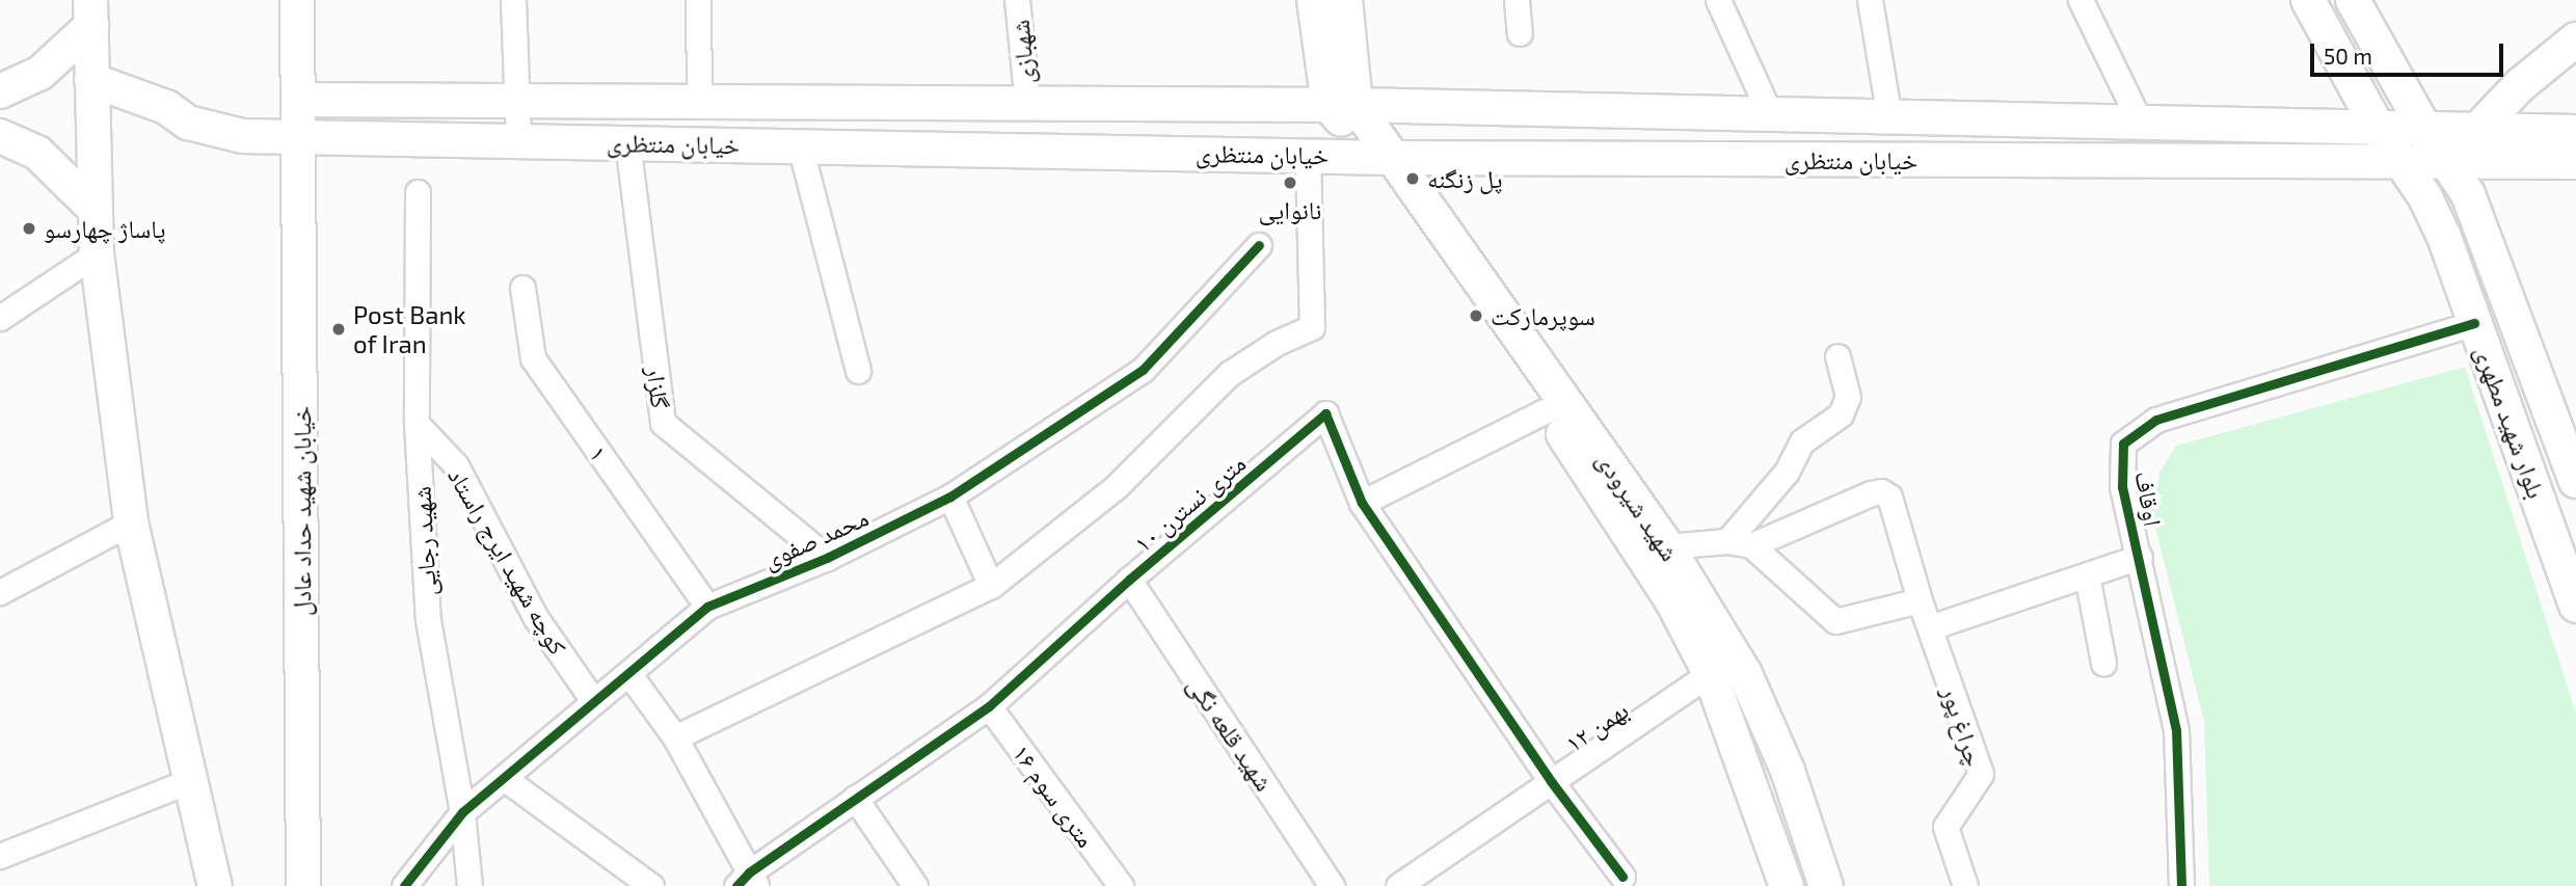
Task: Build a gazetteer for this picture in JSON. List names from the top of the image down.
{
  "streets": {
    "main road": [
      "خیابان منتظری",
      "بلوار شهید مطهری",
      "شهید شیرودی",
      "خیابان شهید حداد عادل"
    ],
    "street": [
      "شهبازی",
      "گلزار",
      "۱",
      "اوقاف",
      "۱۰ متری نسترن",
      "محمد صفوی",
      "شهید رجایی",
      "کوچه شهید ایرج راستاد",
      "۱۲ بهمن",
      "چراغ پور",
      "شهید قلعه نگی",
      "۱۶ متری سوم"
    ]
  },
  "crossings": [
    ["شهبازی", "خیابان منتظری"],
    ["خیابان منتظری", "گلزار"],
    ["خیابان منتظری", "بلوار شهید مطهری"],
    ["خیابان منتظری", "شهید شیرودی"],
    ["خیابان منتظری", "خیابان شهید حداد عادل"],
    ["گلزار", "محمد صفوی"],
    ["بلوار شهید مطهری", "اوقاف"],
    ["۱", "محمد صفوی"],
    ["۱۰ متری نسترن", "۱۲ بهمن"],
    ["۱۰ متری نسترن", "شهید قلعه نگی"],
    ["۱۰ متری نسترن", "۱۶ متری سوم"],
    ["شهید شیرودی", "۱۲ بهمن"],
    ["محمد صفوی", "شهید رجایی"],
    ["محمد صفوی", "کوچه شهید ایرج راستاد"],
    ["شهید رجایی", "کوچه شهید ایرج راستاد"]
  ],
  "places": [
    "پل زنگنه",
    "نانوایی",
    "پاساژ چهارسو",
    "سوپرمارکت",
    "Post Bank of Iran"
  ],
  "scale_bar": "50 m"
}
